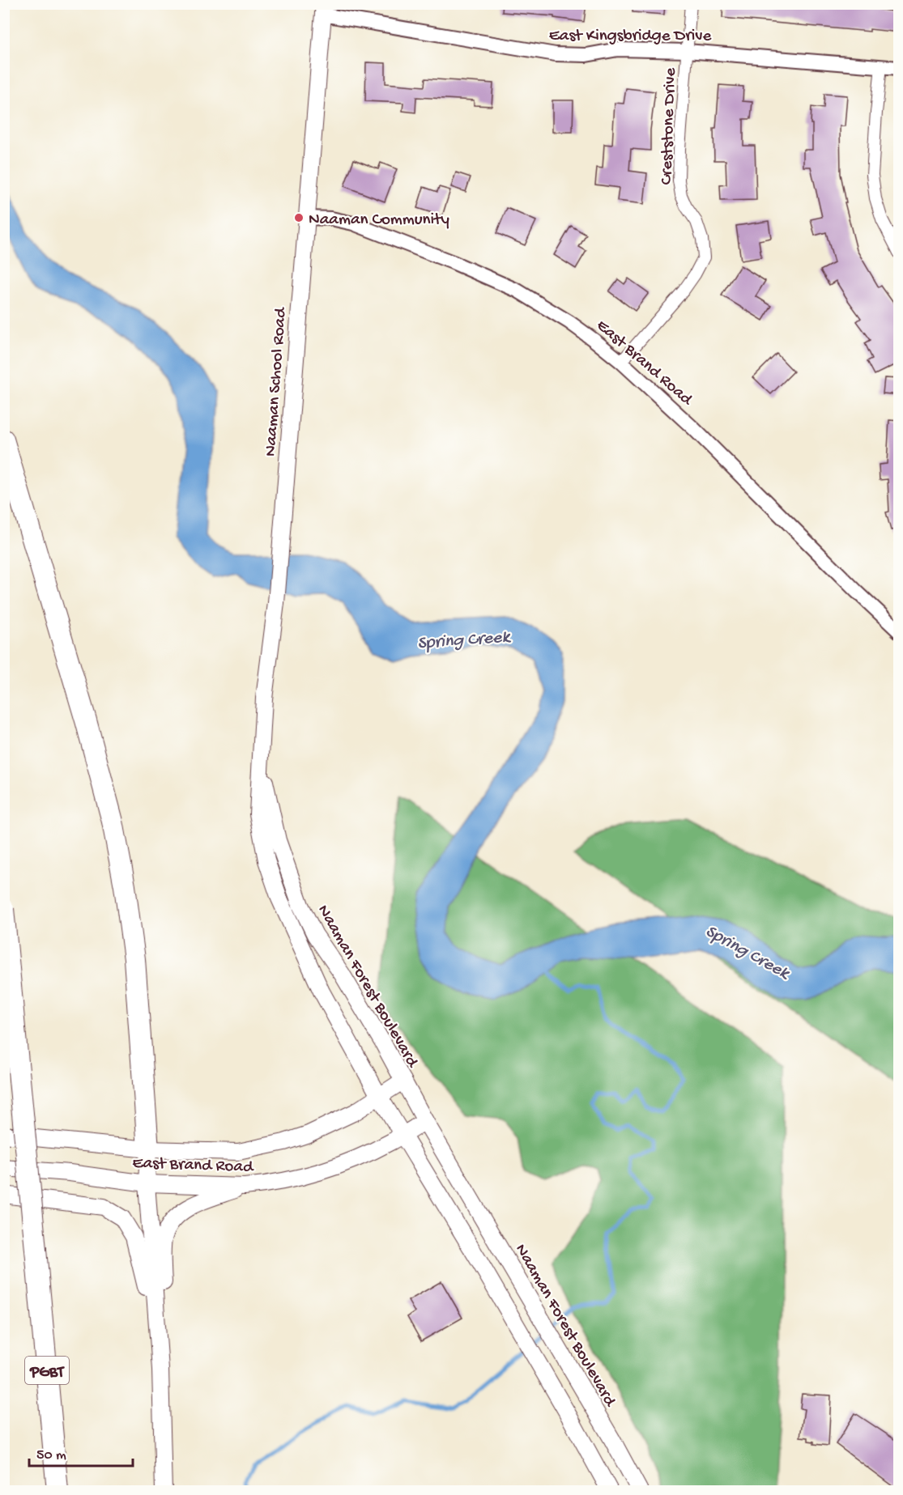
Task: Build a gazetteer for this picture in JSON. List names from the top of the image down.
{
  "streets": {
    "highway": ["PGBT"],
    "main road": ["East Brand Road", "Naaman School Road", "Naaman Forest Boulevard"],
    "street": ["East Kingsbridge Drive", "Creststone Drive"]
  },
  "crossings": [
    ["East Kingsbridge Drive", "Creststone Drive"],
    ["East Kingsbridge Drive", "Naaman School Road"],
    ["Creststone Drive", "East Brand Road"],
    ["East Brand Road", "Naaman School Road"],
    ["East Brand Road", "Naaman Forest Boulevard"],
    ["Naaman School Road", "Naaman Forest Boulevard"]
  ],
  "water": ["Spring Creek"],
  "places": ["Naaman Community"],
  "scale_bar": "50 m"
}
